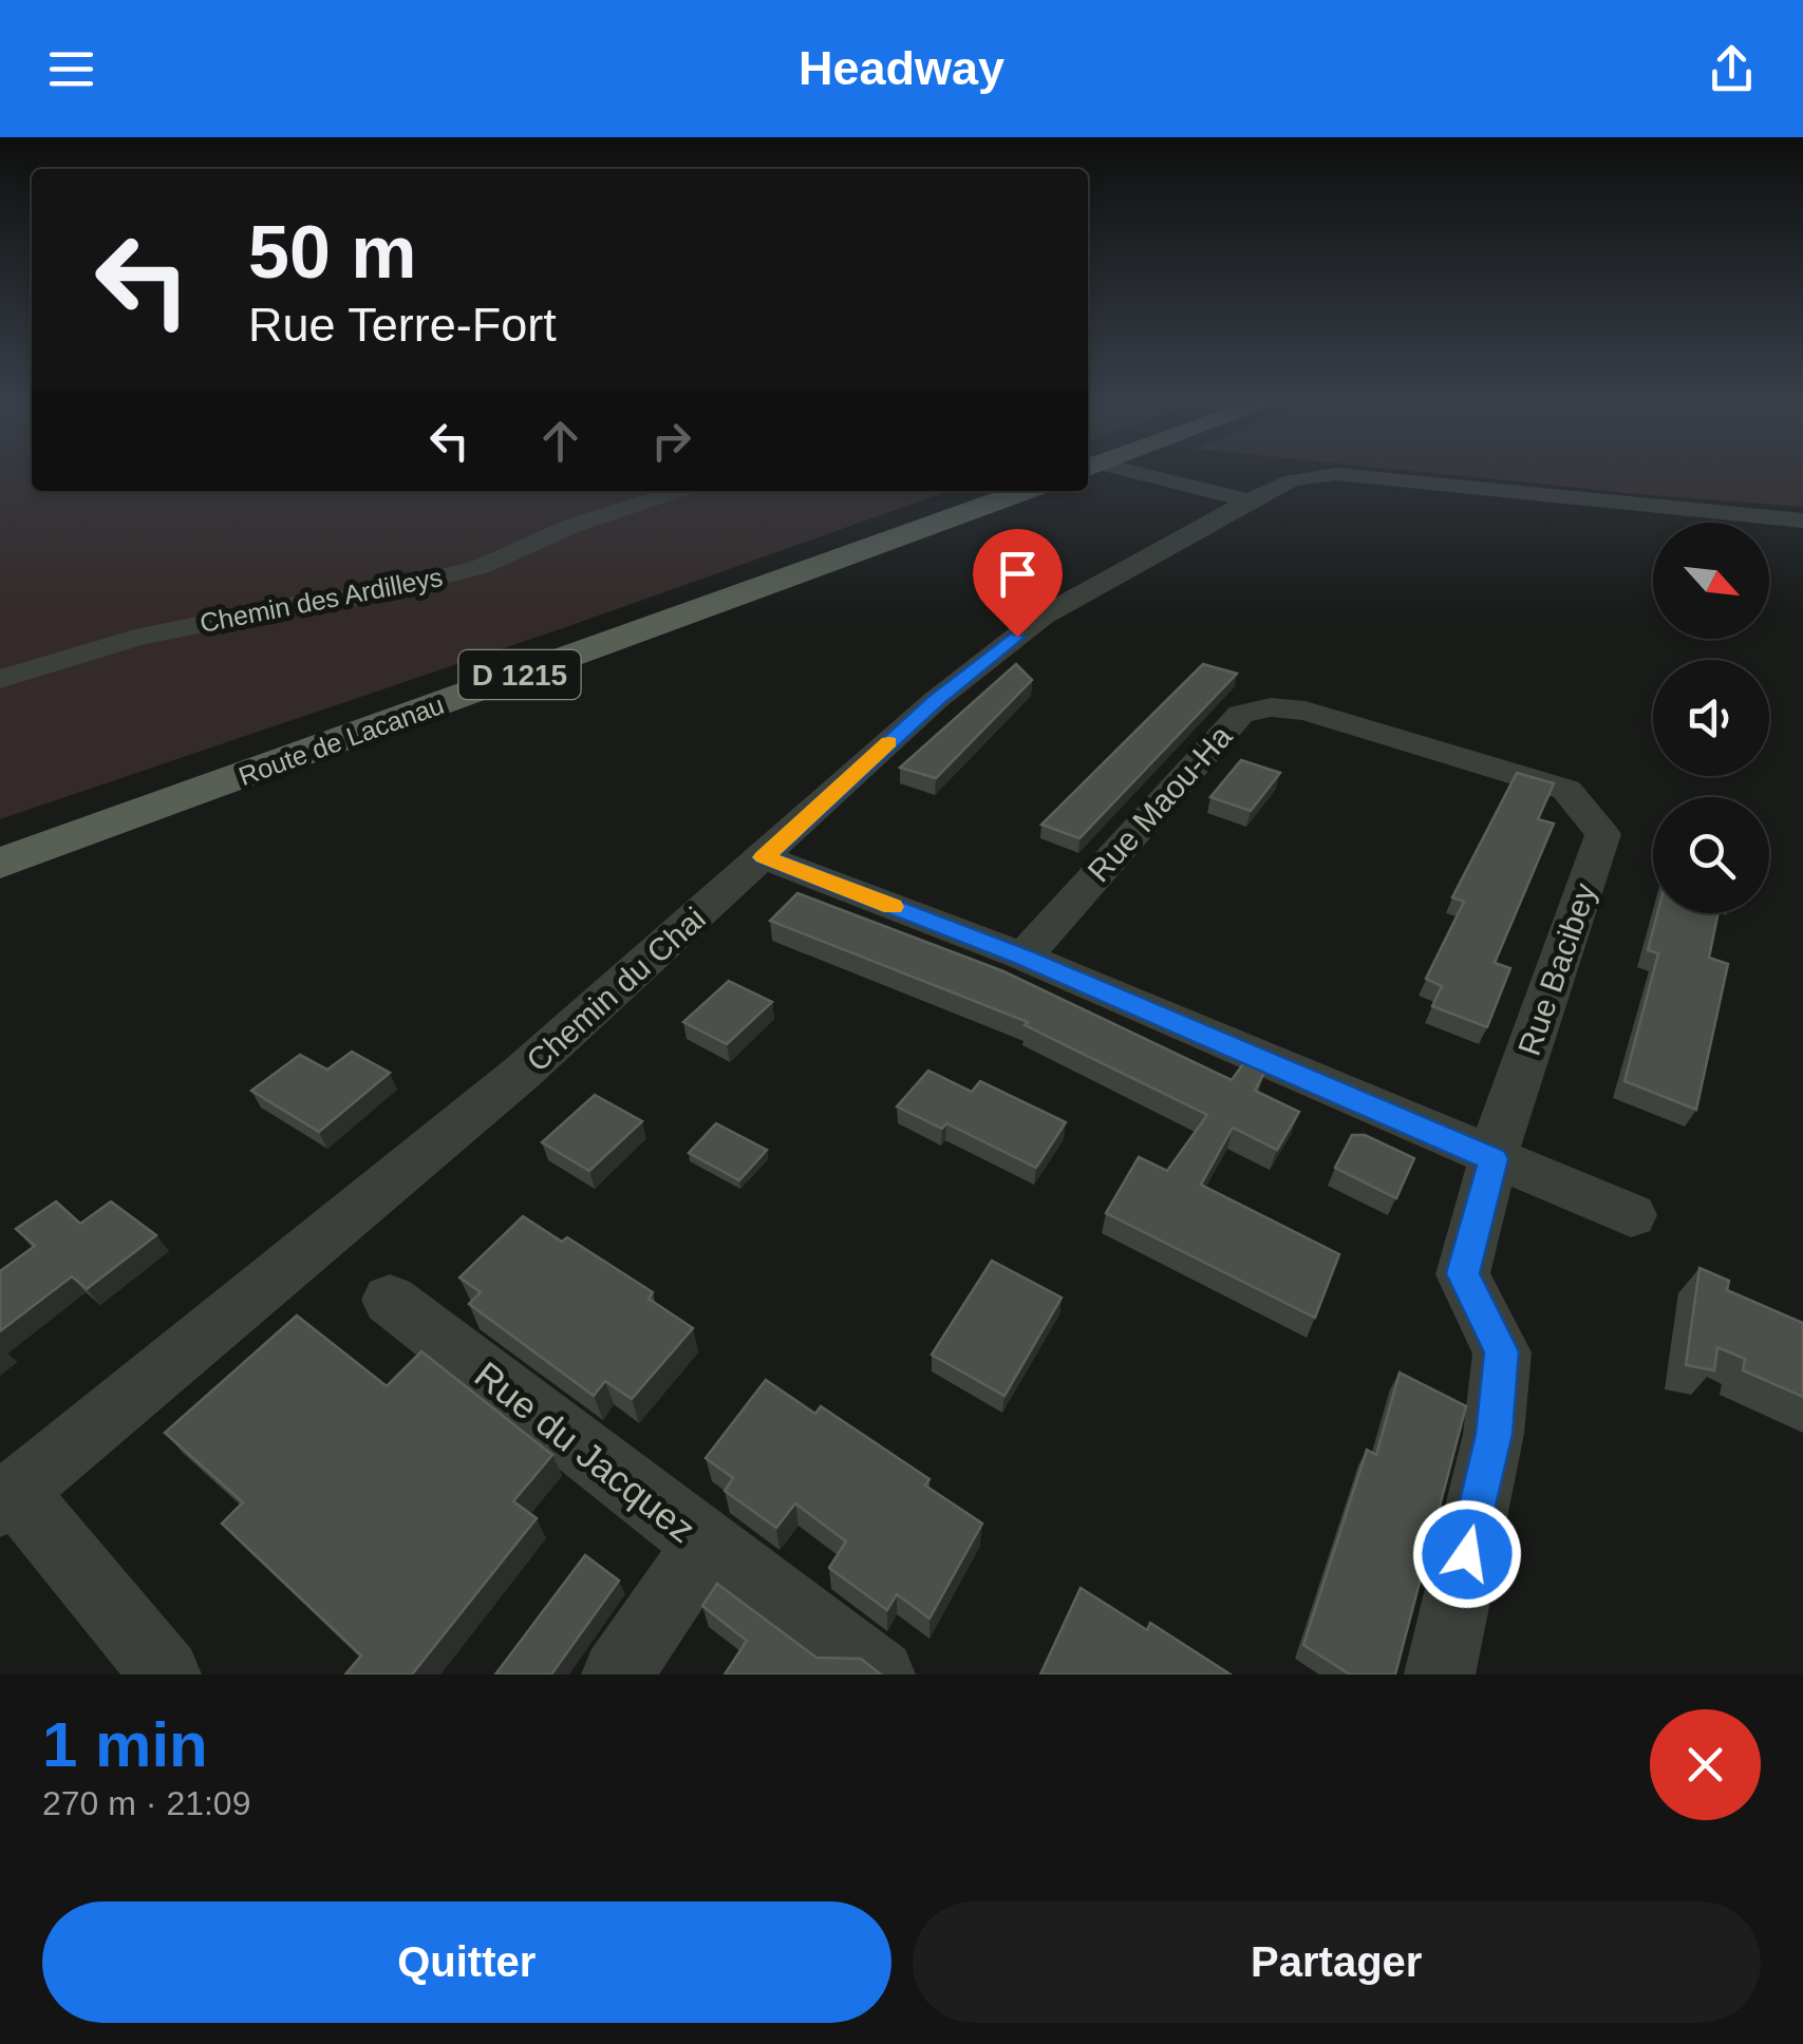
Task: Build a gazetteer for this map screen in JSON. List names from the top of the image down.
{
  "streets": {
    "main road": ["D 1215", "Route de Lacanau"],
    "street": [
      "Chemin des Ardilleys",
      "Rue Maou-Ha",
      "Rue Bacibey",
      "Chemin du Chai",
      "Rue du Jacquez"
    ]
  },
  "crossings": [
    ["Rue Maou-Ha", "Rue Bacibey"]
  ],
  "north": "bottom right",
  "page": {
    "header": "Headway",
    "turn": ["50 m", "Rue Terre-Fort"],
    "heading": ["1 min", "270 m · 21:09"],
    "buttons": ["Quitter", "Partager"]
  }
}
